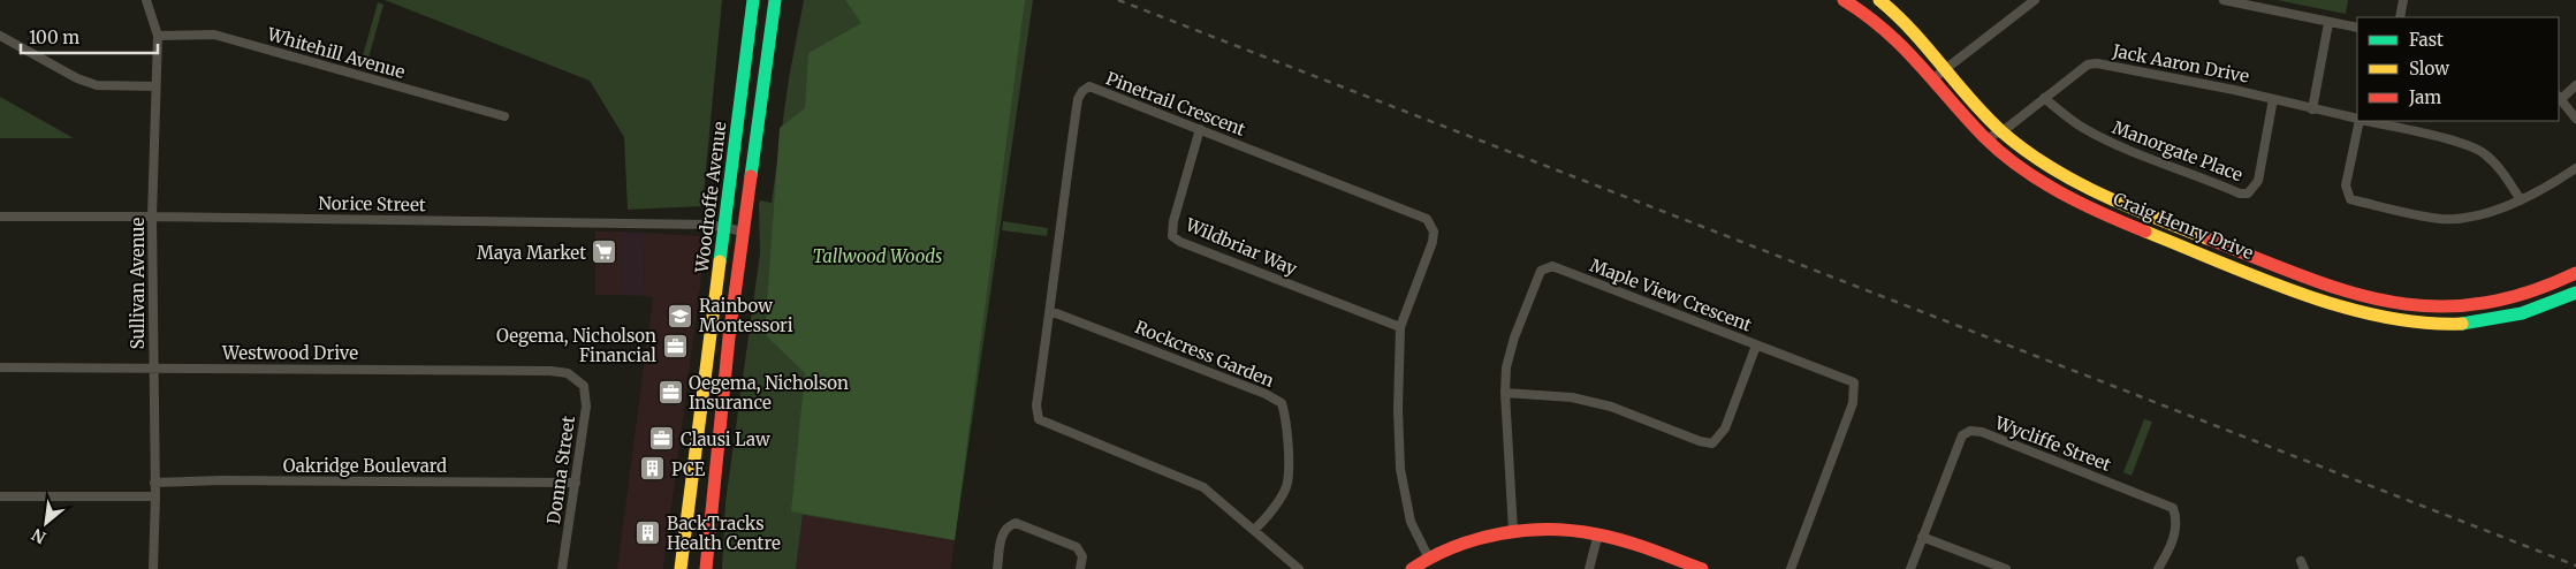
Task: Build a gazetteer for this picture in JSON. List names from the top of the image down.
{
  "streets": {
    "street": [
      "Whitehill Avenue",
      "Jack Aaron Drive",
      "Pinetrail Crescent",
      "Manorgate Place",
      "Woodroffe Avenue",
      "Norice Street",
      "Craig Henry Drive",
      "Wildbriar Way",
      "Sullivan Avenue",
      "Maple View Crescent",
      "Westwood Drive",
      "Rockcress Garden",
      "Wycliffe Street",
      "Oakridge Boulevard",
      "Donna Street"
    ]
  },
  "crossings": [
    ["Whitehill Avenue", "Sullivan Avenue"],
    ["Jack Aaron Drive", "Manorgate Place"],
    ["Jack Aaron Drive", "Craig Henry Drive"],
    ["Pinetrail Crescent", "Wildbriar Way"],
    ["Pinetrail Crescent", "Rockcress Garden"],
    ["Woodroffe Avenue", "Norice Street"],
    ["Norice Street", "Sullivan Avenue"],
    ["Sullivan Avenue", "Westwood Drive"],
    ["Sullivan Avenue", "Oakridge Boulevard"],
    ["Westwood Drive", "Donna Street"],
    ["Oakridge Boulevard", "Donna Street"]
  ],
  "parks": ["Tallwood Woods"],
  "places": {
    "supermarket": ["Maya Market"],
    "school or university": ["Rainbow Montessori"],
    "office": ["Oegema, Nicholson Financial", "Oegema, Nicholson Insurance", "Clausi Law"],
    "building": ["PCE", "BackTracks Health Centre"]
  },
  "legend": ["Fast", "Slow", "Jam"],
  "scale_bar": "100 m",
  "north": "bottom left"
}
